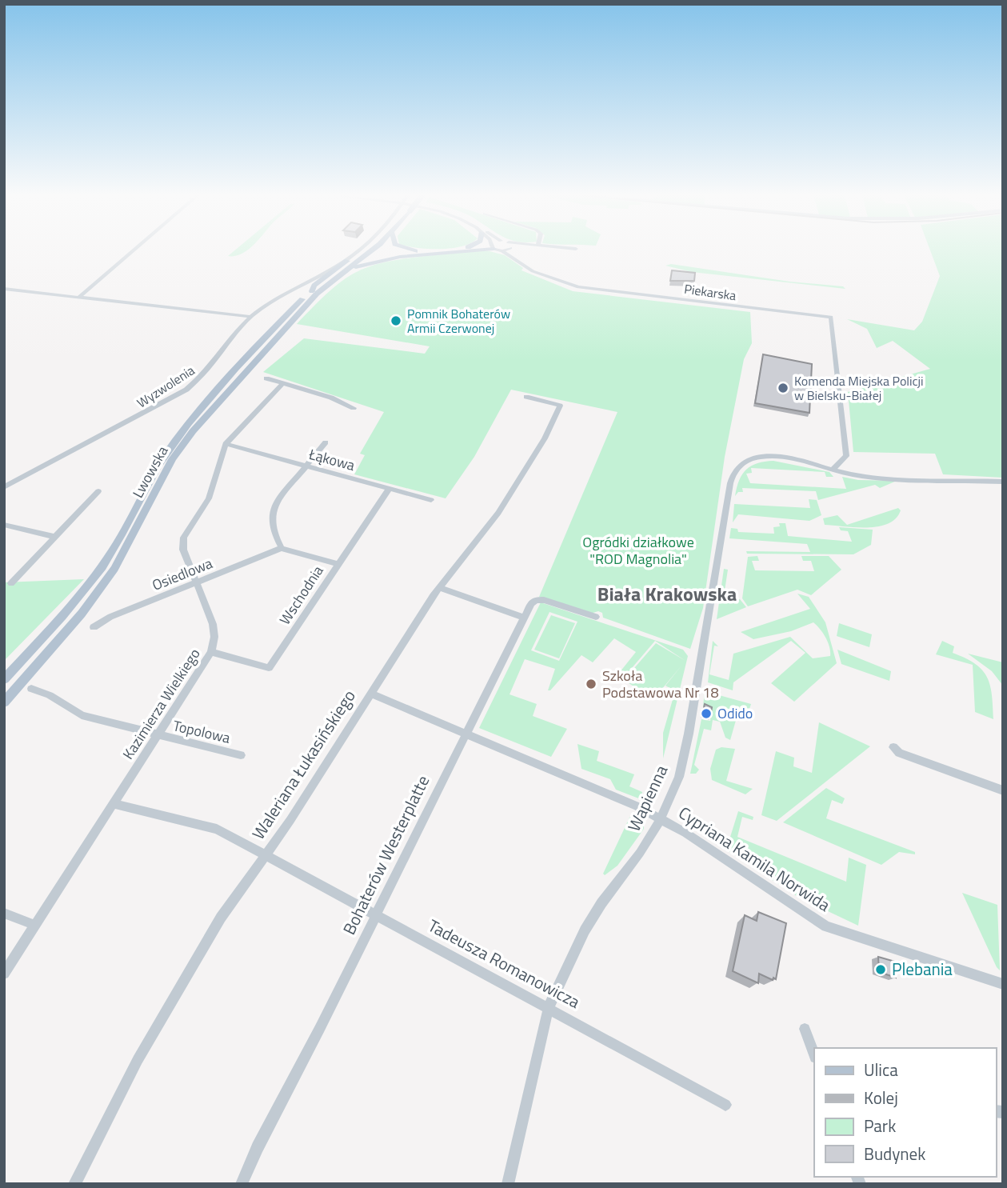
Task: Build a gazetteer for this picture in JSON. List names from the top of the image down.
{
  "streets": {
    "main road": ["Wyzwolenia", "Lwowska"],
    "street": [
      "Piekarska",
      "Łąkowa",
      "Osiedlowa",
      "Wschodnia",
      "Kazimierza Wielkiego",
      "Topolowa",
      "Waleriana Łukasińskiego",
      "Wapienna",
      "Bohaterów Westerplatte",
      "Cypriana Kamila Norwida",
      "Tadeusza Romanowicza"
    ]
  },
  "crossings": [
    ["Piekarska", "Wapienna"],
    ["Wyzwolenia", "Lwowska"],
    ["Łąkowa", "Wschodnia"],
    ["Łąkowa", "Kazimierza Wielkiego"],
    ["Osiedlowa", "Kazimierza Wielkiego"],
    ["Wschodnia", "Kazimierza Wielkiego"],
    ["Kazimierza Wielkiego", "Topolowa"],
    ["Kazimierza Wielkiego", "Tadeusza Romanowicza"],
    ["Waleriana Łukasińskiego", "Cypriana Kamila Norwida"],
    ["Waleriana Łukasińskiego", "Tadeusza Romanowicza"],
    ["Wapienna", "Cypriana Kamila Norwida"],
    ["Wapienna", "Tadeusza Romanowicza"],
    ["Bohaterów Westerplatte", "Cypriana Kamila Norwida"],
    ["Bohaterów Westerplatte", "Tadeusza Romanowicza"]
  ],
  "districts": ["Biała Krakowska"],
  "parks": ["Ogródki działkowe \"ROD Magnolia\""],
  "places": [
    "Pomnik Bohaterów Armii Czerwonej",
    "Komenda Miejska Policji w Bielsku-Białej",
    "Szkoła Podstawowa Nr 18",
    "Odido",
    "Plebania"
  ],
  "legend": [
    "Ulica",
    "Kolej",
    "Park",
    "Budynek"
  ]
}
